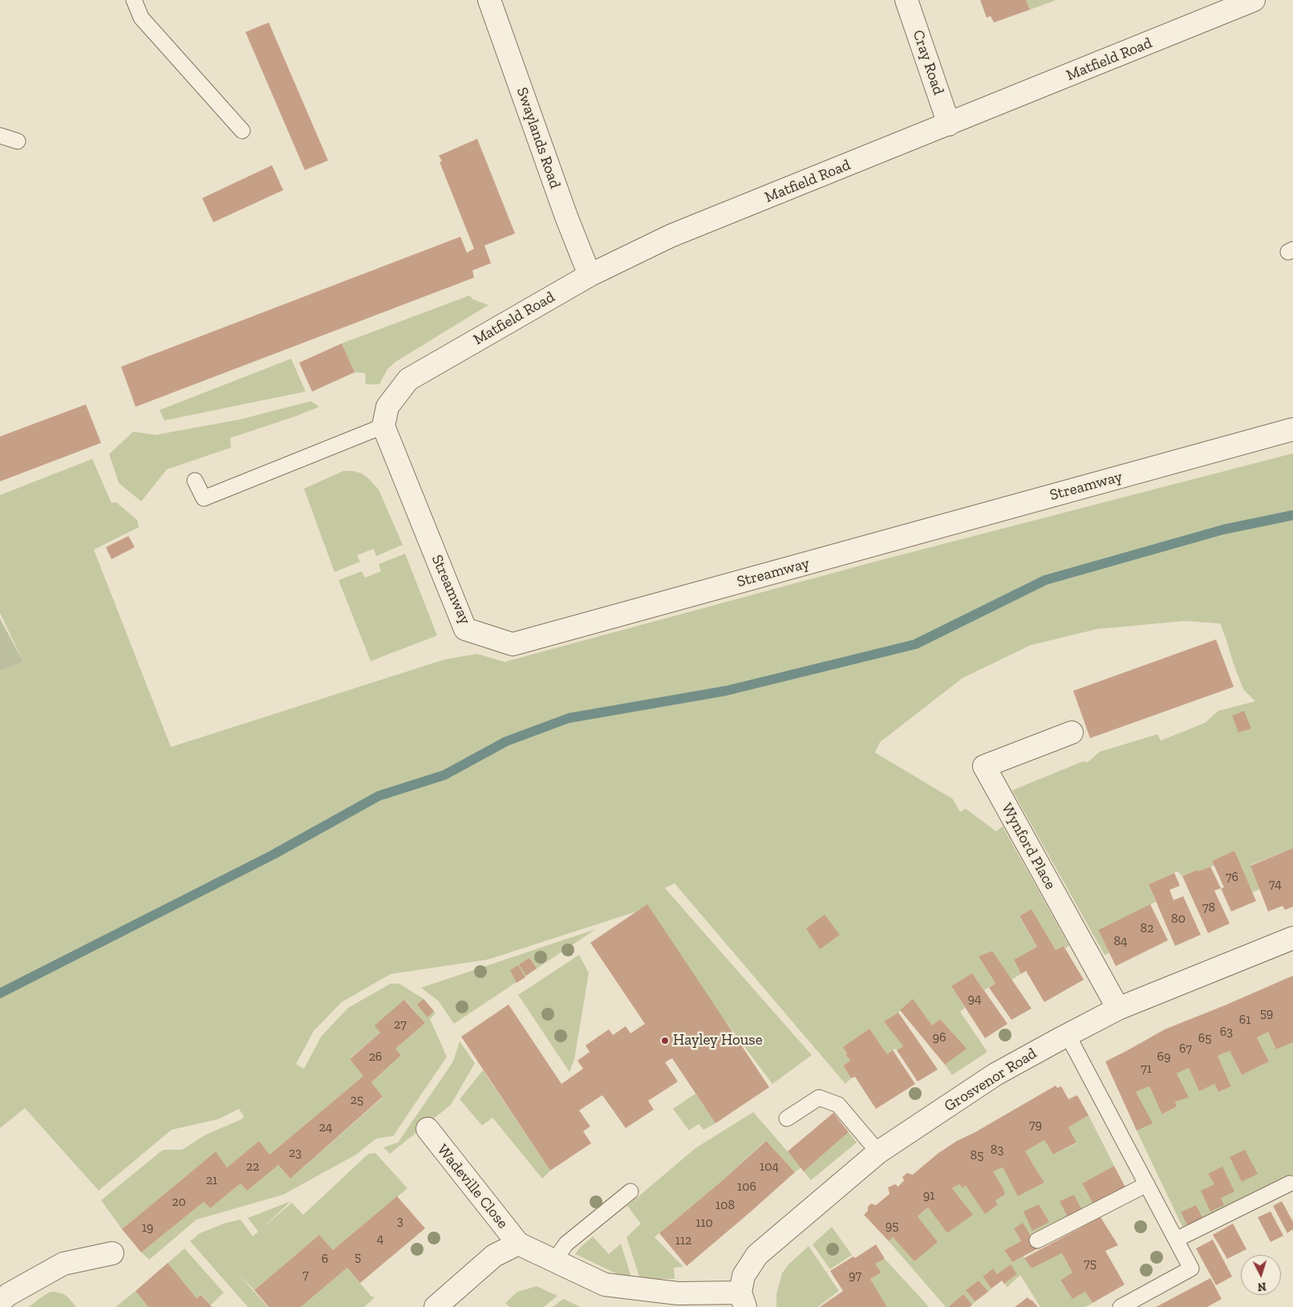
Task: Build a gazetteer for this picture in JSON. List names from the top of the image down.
{
  "streets": {
    "street": [
      "Matfield Road",
      "Cray Road",
      "Swaylands Road",
      "Streamway",
      "Wynford Place",
      "Grosvenor Road",
      "Wadeville Close"
    ]
  },
  "crossings": [
    ["Matfield Road", "Cray Road"],
    ["Matfield Road", "Swaylands Road"],
    ["Matfield Road", "Streamway"],
    ["Wynford Place", "Grosvenor Road"],
    ["Grosvenor Road", "Wadeville Close"]
  ],
  "places": ["Hayley House"],
  "house_numbers": [
    "76",
    "74",
    "78",
    "80",
    "82",
    "84",
    "94",
    "59",
    "61",
    "27",
    "63",
    "96",
    "65",
    "67",
    "26",
    "69",
    "71",
    "25",
    "79",
    "24",
    "83",
    "23",
    "85",
    "22",
    "104",
    "21",
    "106",
    "91",
    "20",
    "108",
    "3",
    "110",
    "95",
    "19",
    "4",
    "112",
    "5",
    "6",
    "75",
    "7",
    "97"
  ],
  "north": "bottom"
}
